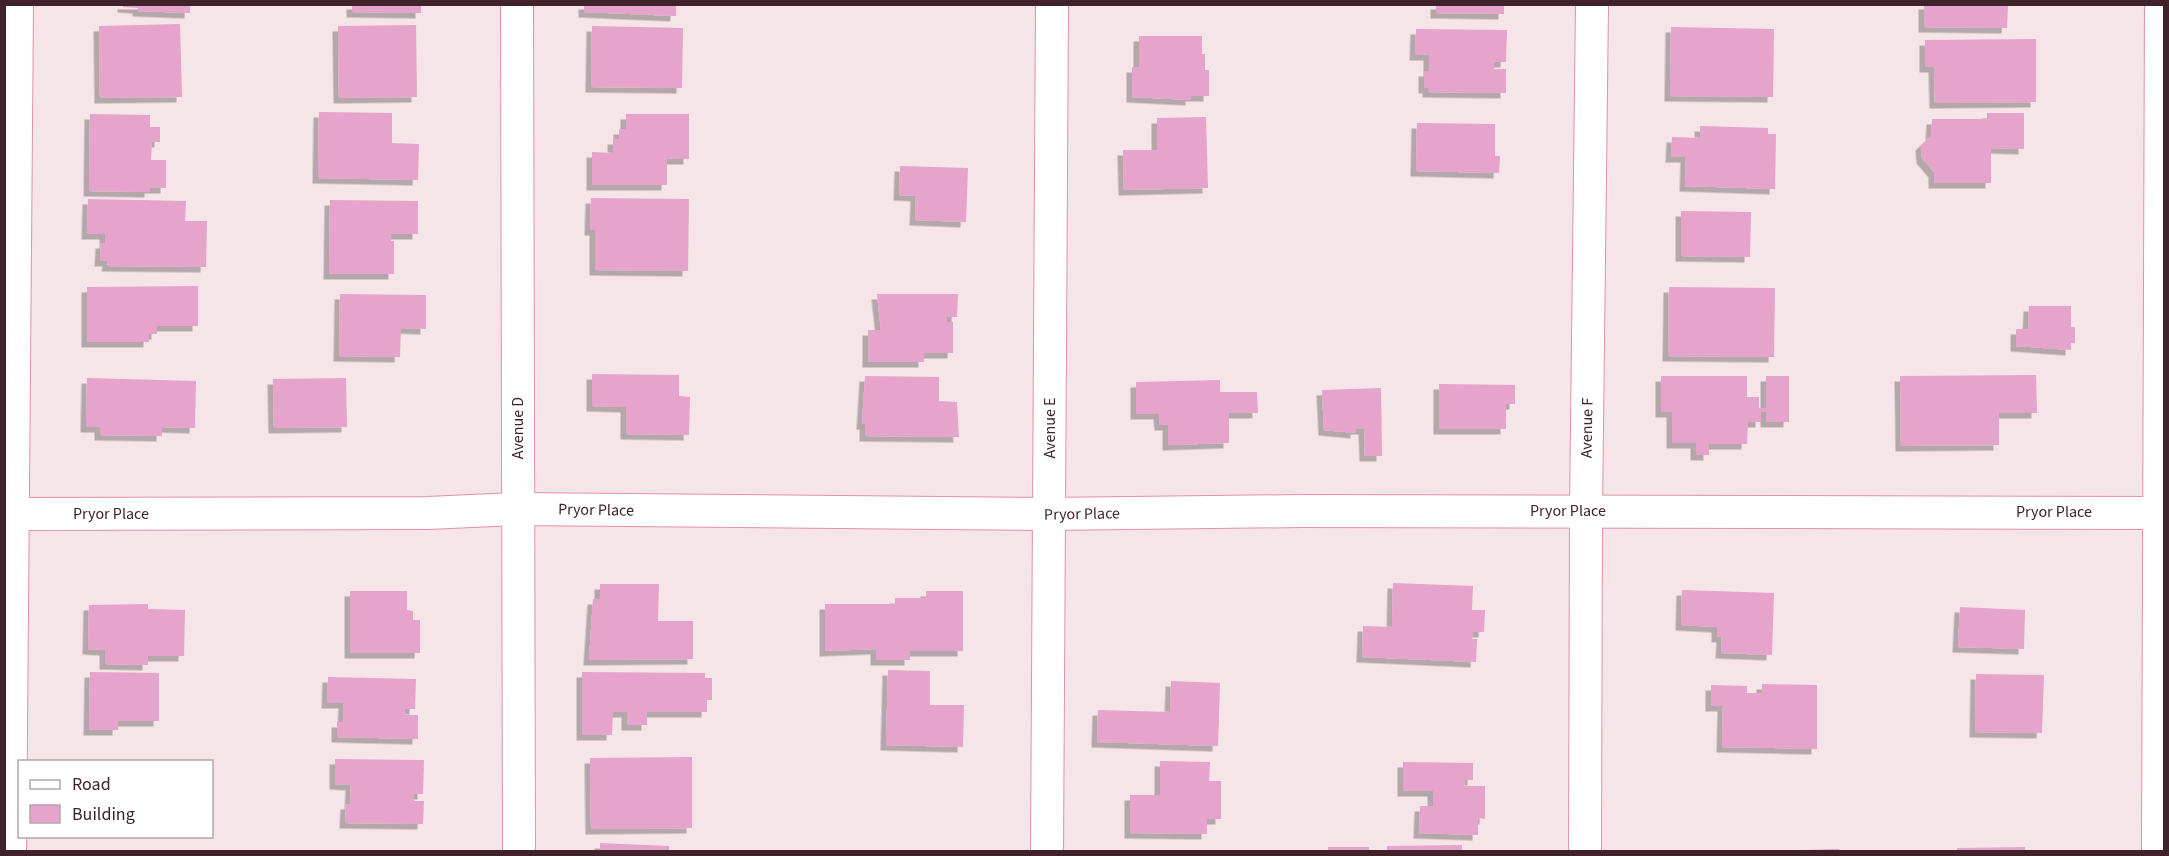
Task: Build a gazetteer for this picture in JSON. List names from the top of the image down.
{
  "streets": {
    "street": [
      "Avenue D",
      "Avenue E",
      "Avenue F",
      "Pryor Place"
    ]
  },
  "crossings": [
    ["Avenue D", "Pryor Place"],
    ["Avenue E", "Pryor Place"],
    ["Avenue F", "Pryor Place"]
  ],
  "legend": ["Road", "Building"]
}
